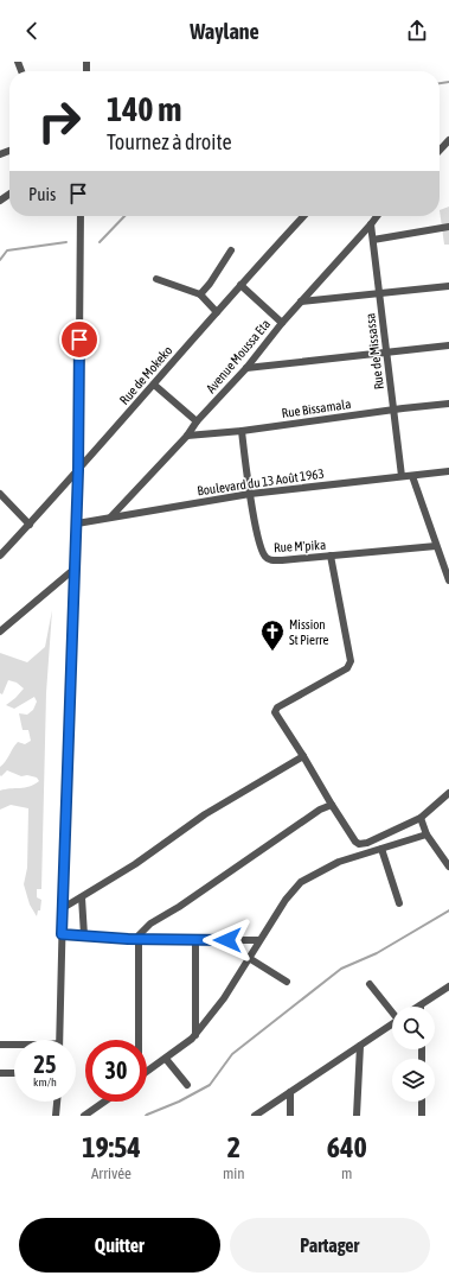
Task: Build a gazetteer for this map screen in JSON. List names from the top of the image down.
{
  "streets": {
    "street": [
      "Rue de Missassa",
      "Avenue Moussa Eta",
      "Rue de Mokeko",
      "Rue Bissamala",
      "Boulevard du 13 Août 1963",
      "Rue M'pika"
    ]
  },
  "crossings": [
    ["Rue de Missassa", "Avenue Moussa Eta"],
    ["Rue de Missassa", "Rue Bissamala"],
    ["Rue de Missassa", "Boulevard du 13 Août 1963"],
    ["Avenue Moussa Eta", "Rue Bissamala"],
    ["Avenue Moussa Eta", "Boulevard du 13 Août 1963"],
    ["Rue Bissamala", "Rue M'pika"],
    ["Boulevard du 13 Août 1963", "Rue M'pika"]
  ],
  "places": {
    "church": ["Mission St Pierre"]
  },
  "page": {
    "header": "Waylane",
    "turn": ["140 m", "Tournez à droite"],
    "then": "Puis",
    "speed": "25 km/h",
    "limit": "30",
    "eta": [
      "19:54",
      "Arrivée",
      "2",
      "min",
      "640",
      "m"
    ],
    "buttons": ["Quitter", "Partager"]
  }
}
